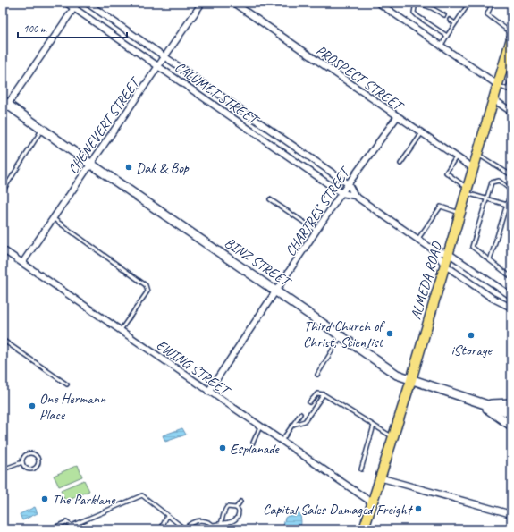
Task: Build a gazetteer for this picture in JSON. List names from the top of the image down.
{
  "streets": {
    "main road": ["BINZ STREET", "ALMEDA ROAD"],
    "street": [
      "PROSPECT STREET",
      "CALUMET STREET",
      "CHENEVERT STREET",
      "CHARTRES STREET",
      "EWING STREET"
    ]
  },
  "crossings": [
    ["PROSPECT STREET", "CHARTRES STREET"],
    ["PROSPECT STREET", "ALMEDA ROAD"],
    ["CALUMET STREET", "CHENEVERT STREET"],
    ["CALUMET STREET", "CHARTRES STREET"],
    ["CALUMET STREET", "ALMEDA ROAD"],
    ["CHENEVERT STREET", "BINZ STREET"],
    ["CHENEVERT STREET", "EWING STREET"],
    ["CHARTRES STREET", "BINZ STREET"],
    ["CHARTRES STREET", "EWING STREET"],
    ["BINZ STREET", "ALMEDA ROAD"],
    ["ALMEDA ROAD", "EWING STREET"]
  ],
  "places": [
    "Dak & Bop",
    "Third Church of Christ, Scientist",
    "iStorage",
    "One Hermann Place",
    "Esplanade",
    "The Parklane",
    "Capital Sales Damaged Freight"
  ],
  "scale_bar": "100 m"
}
